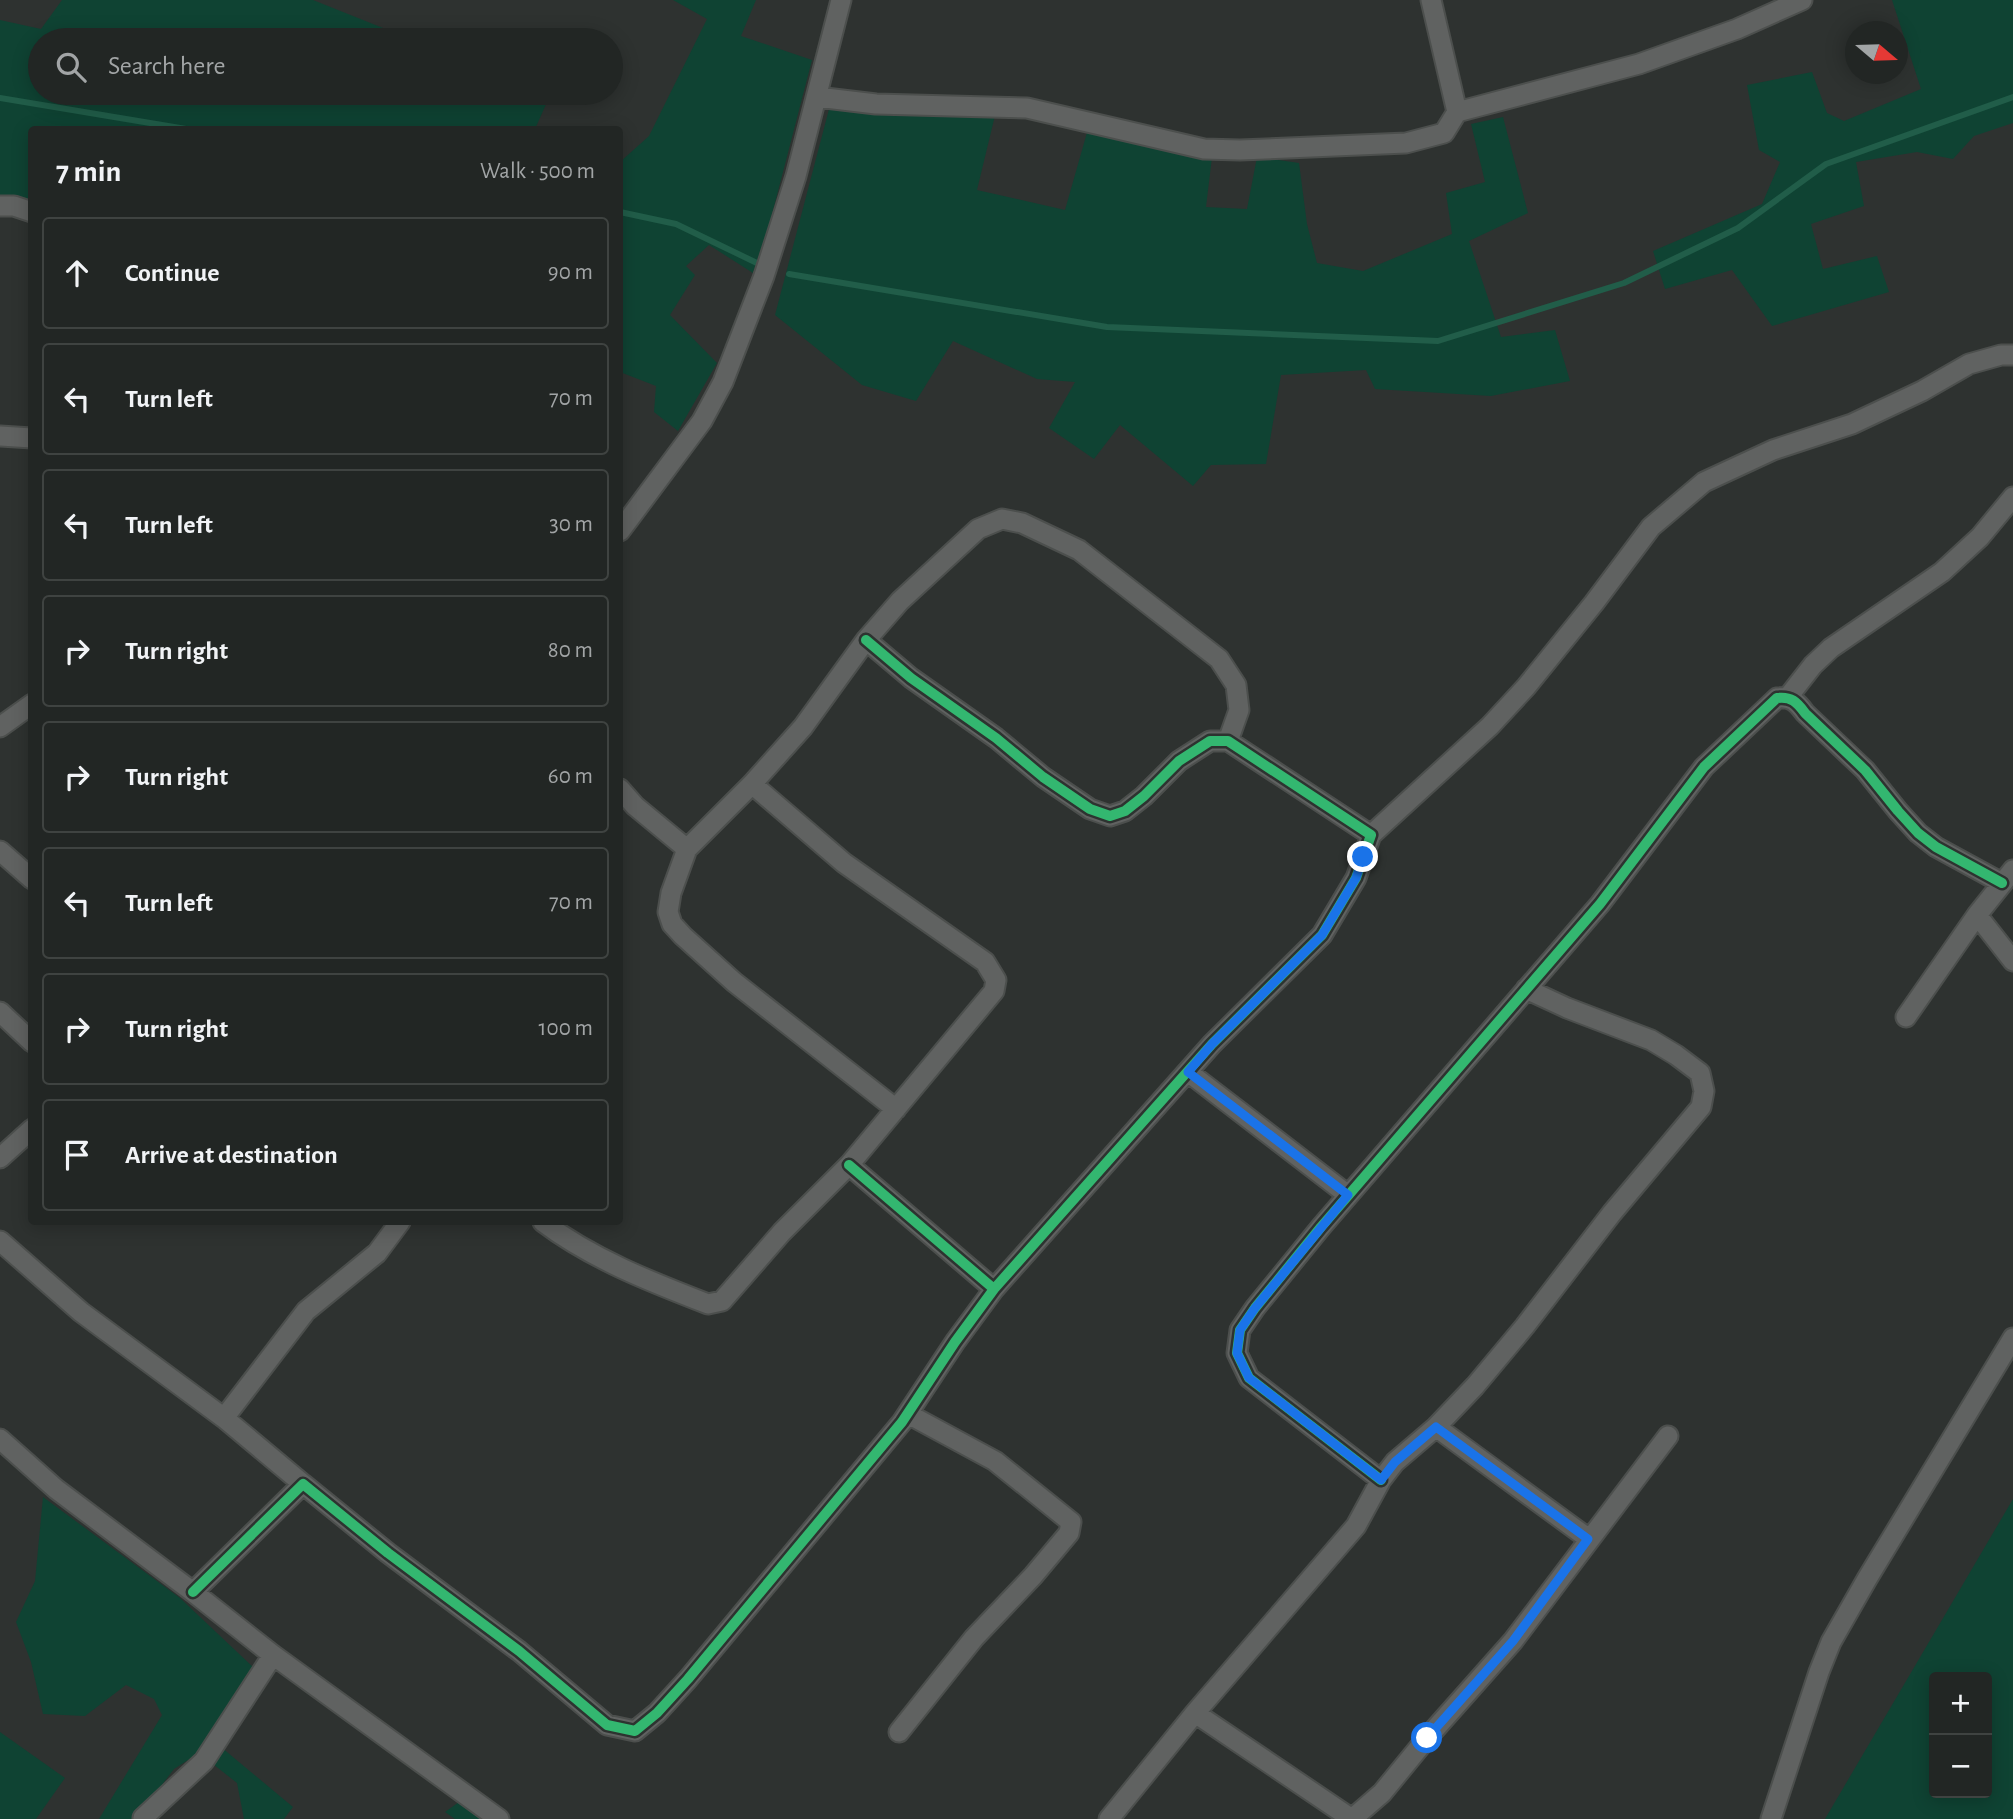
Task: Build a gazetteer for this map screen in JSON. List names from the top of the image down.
{
  "north": "right",
  "page": {
    "search": "Search here",
    "heading": ["7 min", "Walk · 500 m"],
    "list": [
      ["Continue", "90 m"],
      ["Turn left", "70 m"],
      ["Turn left", "30 m"],
      ["Turn right", "80 m"],
      ["Turn right", "60 m"],
      ["Turn left", "70 m"],
      ["Turn right", "100 m"],
      "Arrive at destination"
    ],
    "map_buttons": ["+", "−"]
  }
}
